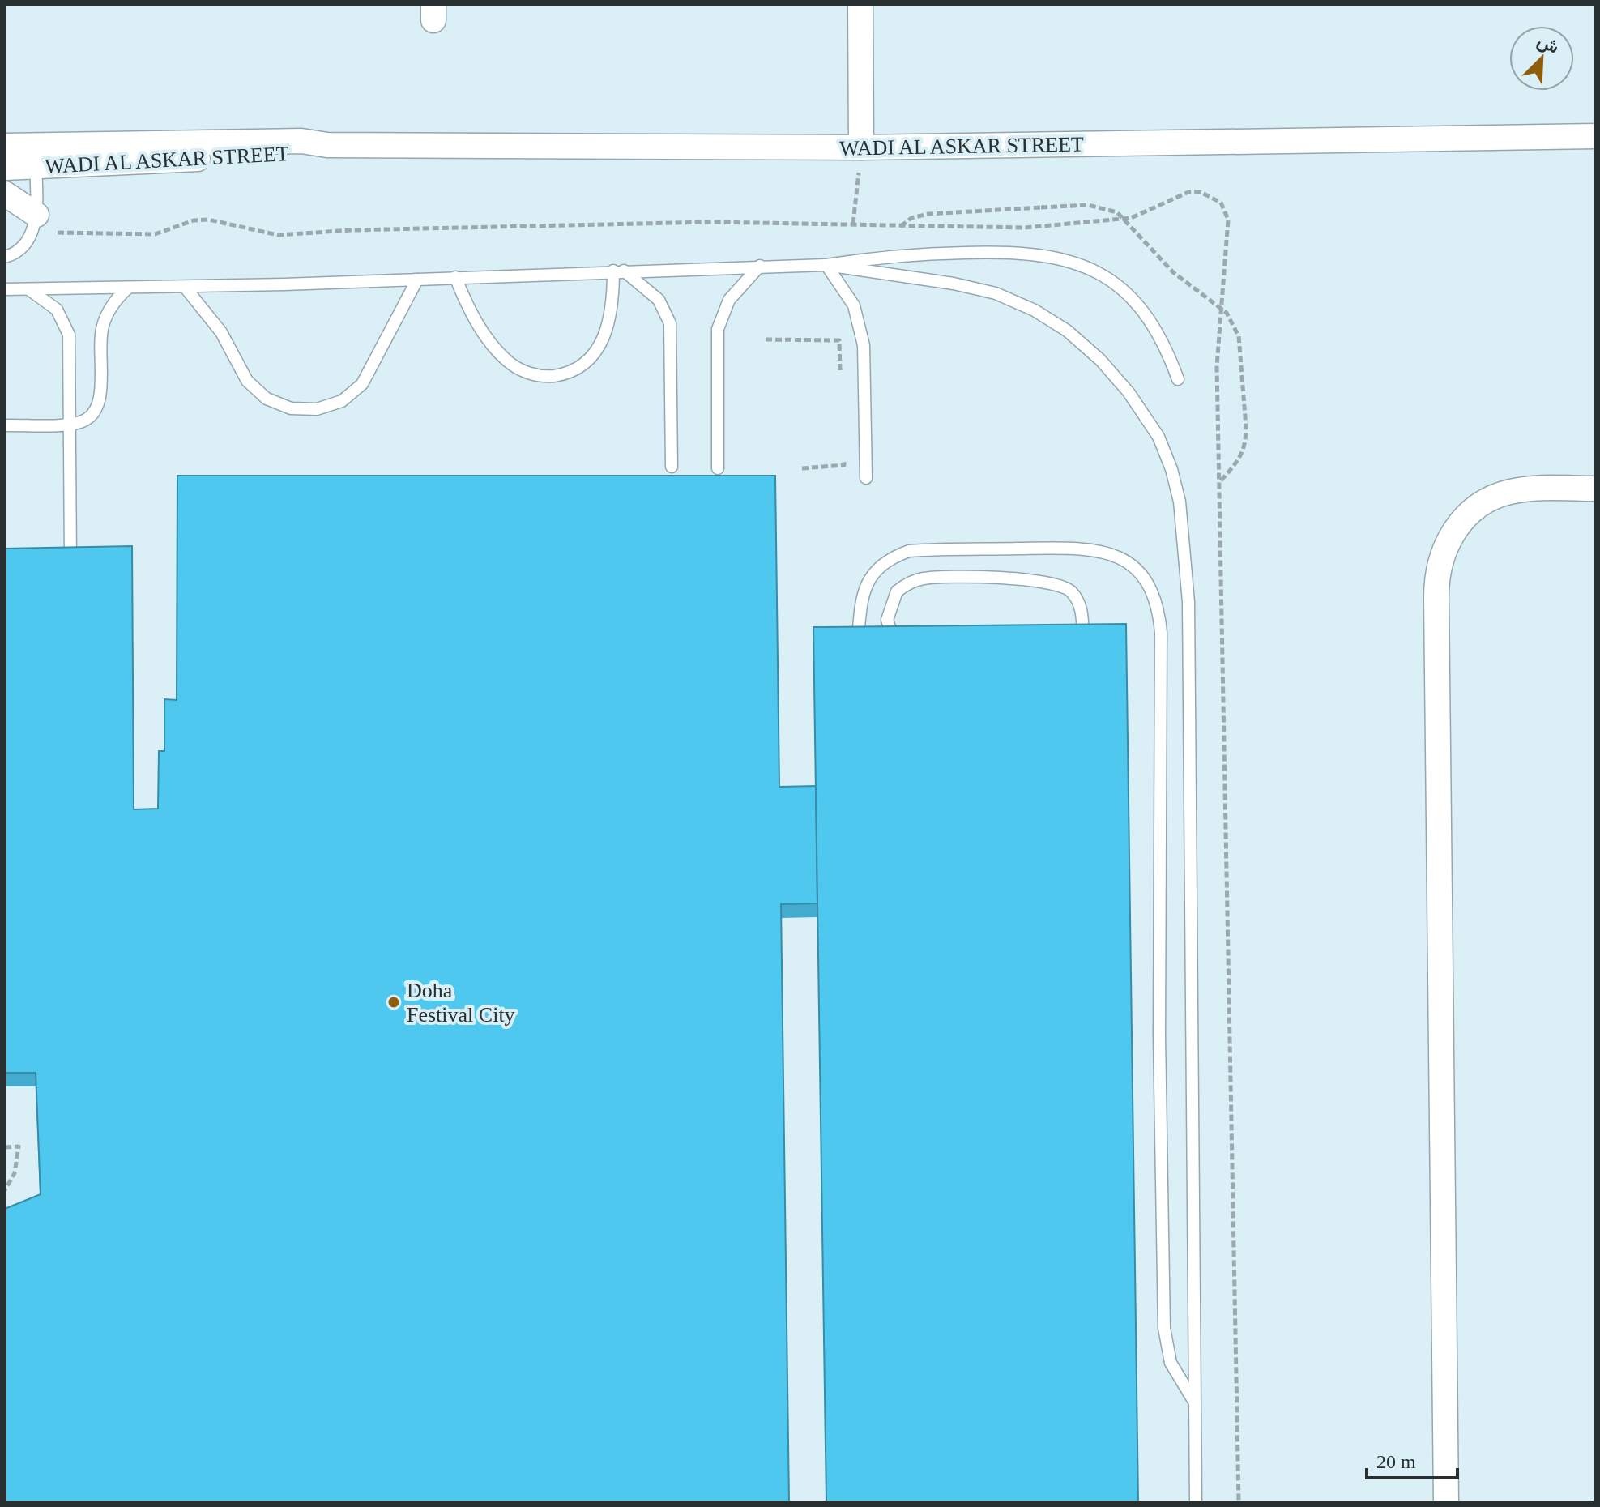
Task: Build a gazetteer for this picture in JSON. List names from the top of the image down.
{
  "streets": {
    "street": ["WADI AL ASKAR STREET"]
  },
  "places": ["Doha Festival City"],
  "scale_bar": "20 m",
  "north": "top right"
}
